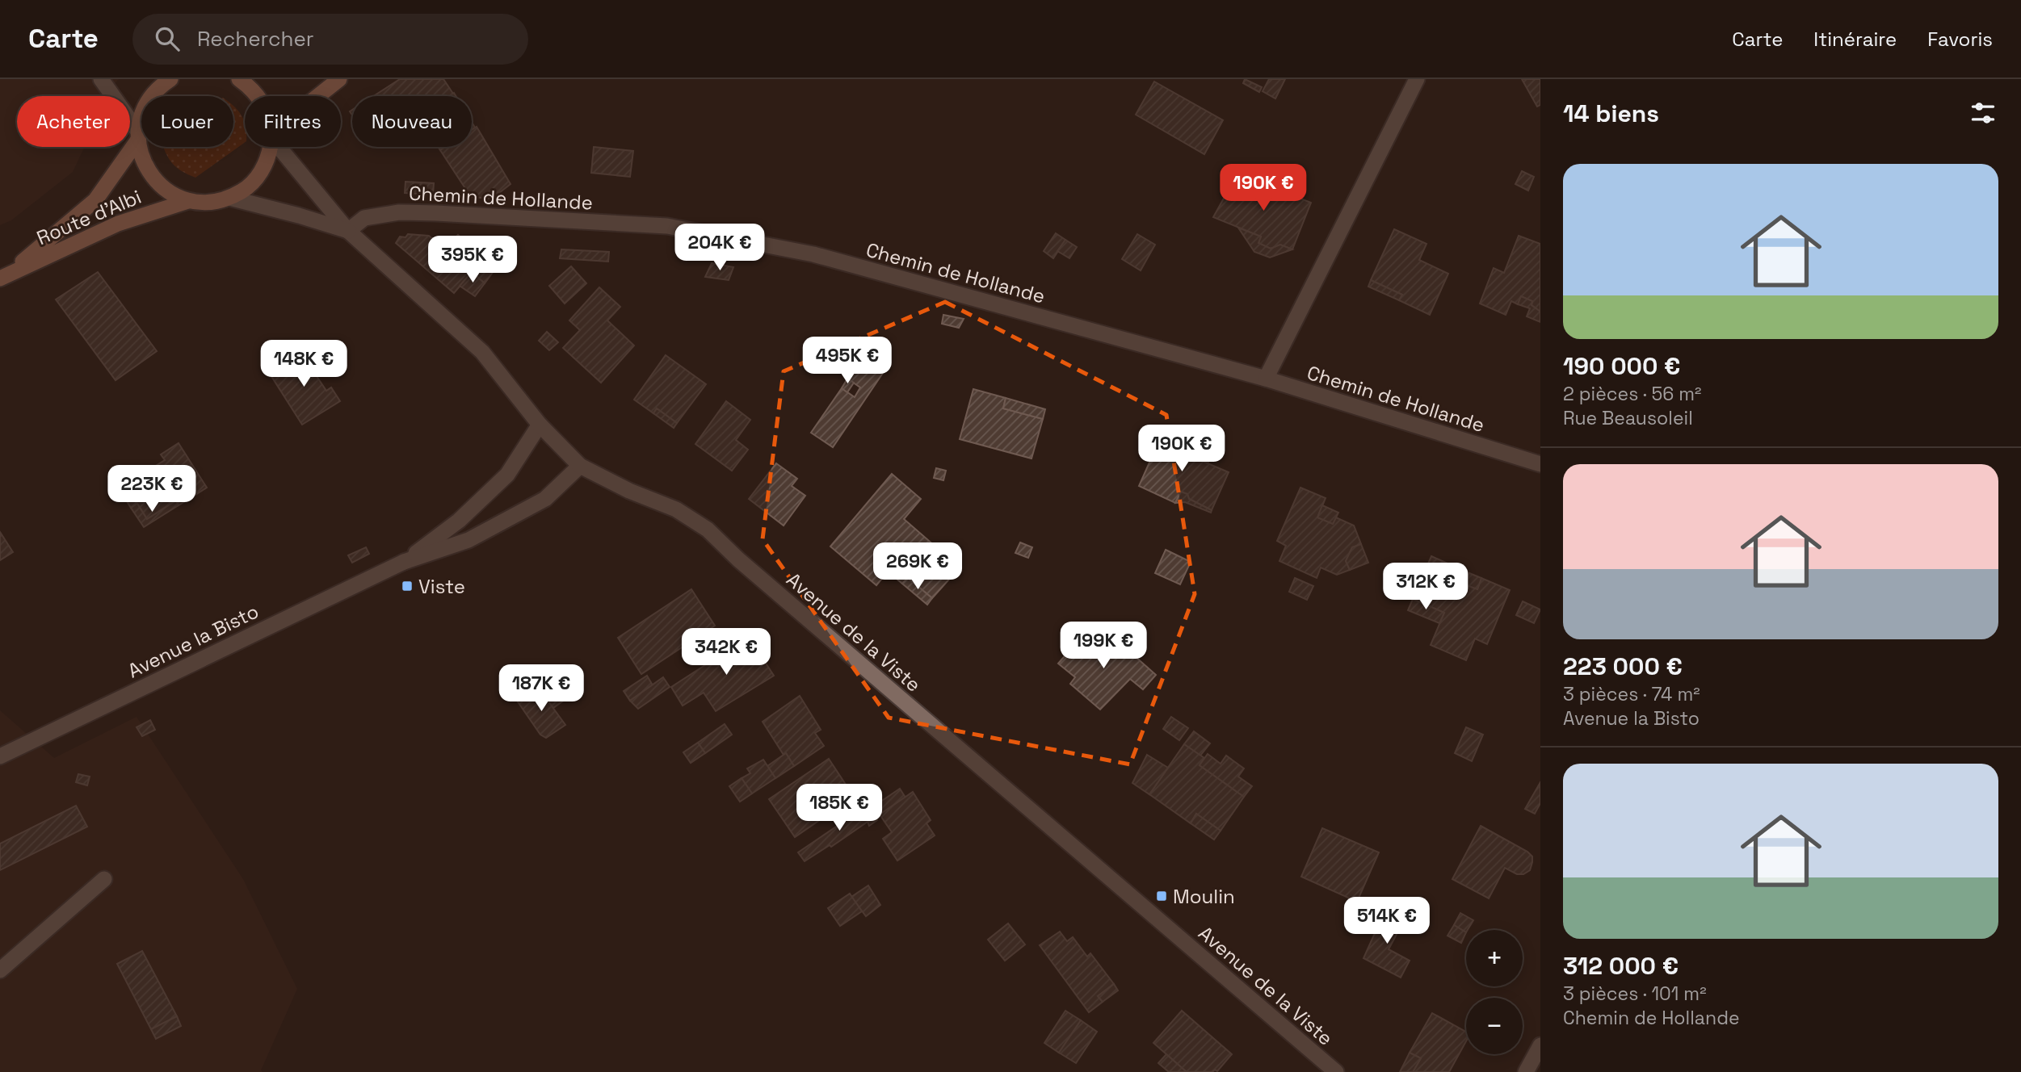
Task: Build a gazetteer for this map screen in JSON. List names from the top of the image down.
{
  "streets": {
    "main road": ["Route d'Albi"],
    "street": ["Chemin de Hollande", "Avenue de la Viste", "Avenue la Bisto"]
  },
  "crossings": [
    ["Chemin de Hollande", "Avenue de la Viste"]
  ],
  "places": {
    "transit": ["Viste", "Moulin"]
  },
  "page": {
    "header": "Carte",
    "search": "Rechercher",
    "nav": ["Carte", "Itinéraire", "Favoris"],
    "heading": "14 biens",
    "chip": [
      "Acheter",
      "Louer",
      "Filtres",
      "Nouveau"
    ],
    "list": [
      {
        "name": "190 000 €",
        "note": "2 pièces · 56 m² · Rue Beausoleil"
      },
      {
        "name": "223 000 €",
        "note": "3 pièces · 74 m² · Avenue la Bisto"
      },
      {
        "name": "312 000 €",
        "note": "3 pièces · 101 m² · Chemin de Hollande"
      }
    ],
    "price": [
      "190K €",
      "204K €",
      "395K €",
      "495K €",
      "148K €",
      "190K €",
      "223K €",
      "269K €",
      "312K €",
      "199K €",
      "342K €",
      "187K €",
      "185K €",
      "514K €"
    ],
    "map_buttons": ["+", "−"]
  }
}
